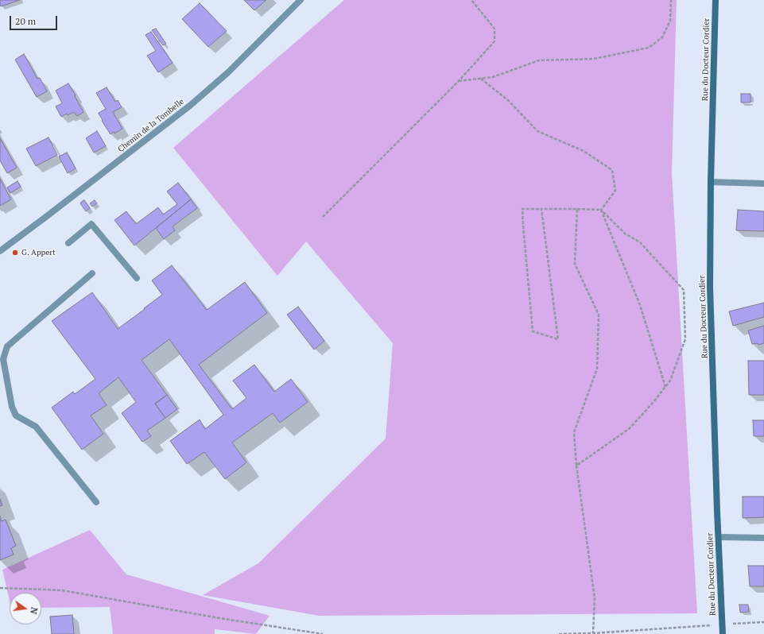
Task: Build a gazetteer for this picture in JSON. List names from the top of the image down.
{
  "streets": {
    "street": ["Rue du Docteur Cordier", "Chemin de la Tombelle"]
  },
  "places": ["G. Appert"],
  "scale_bar": "20 m",
  "north": "right"
}
